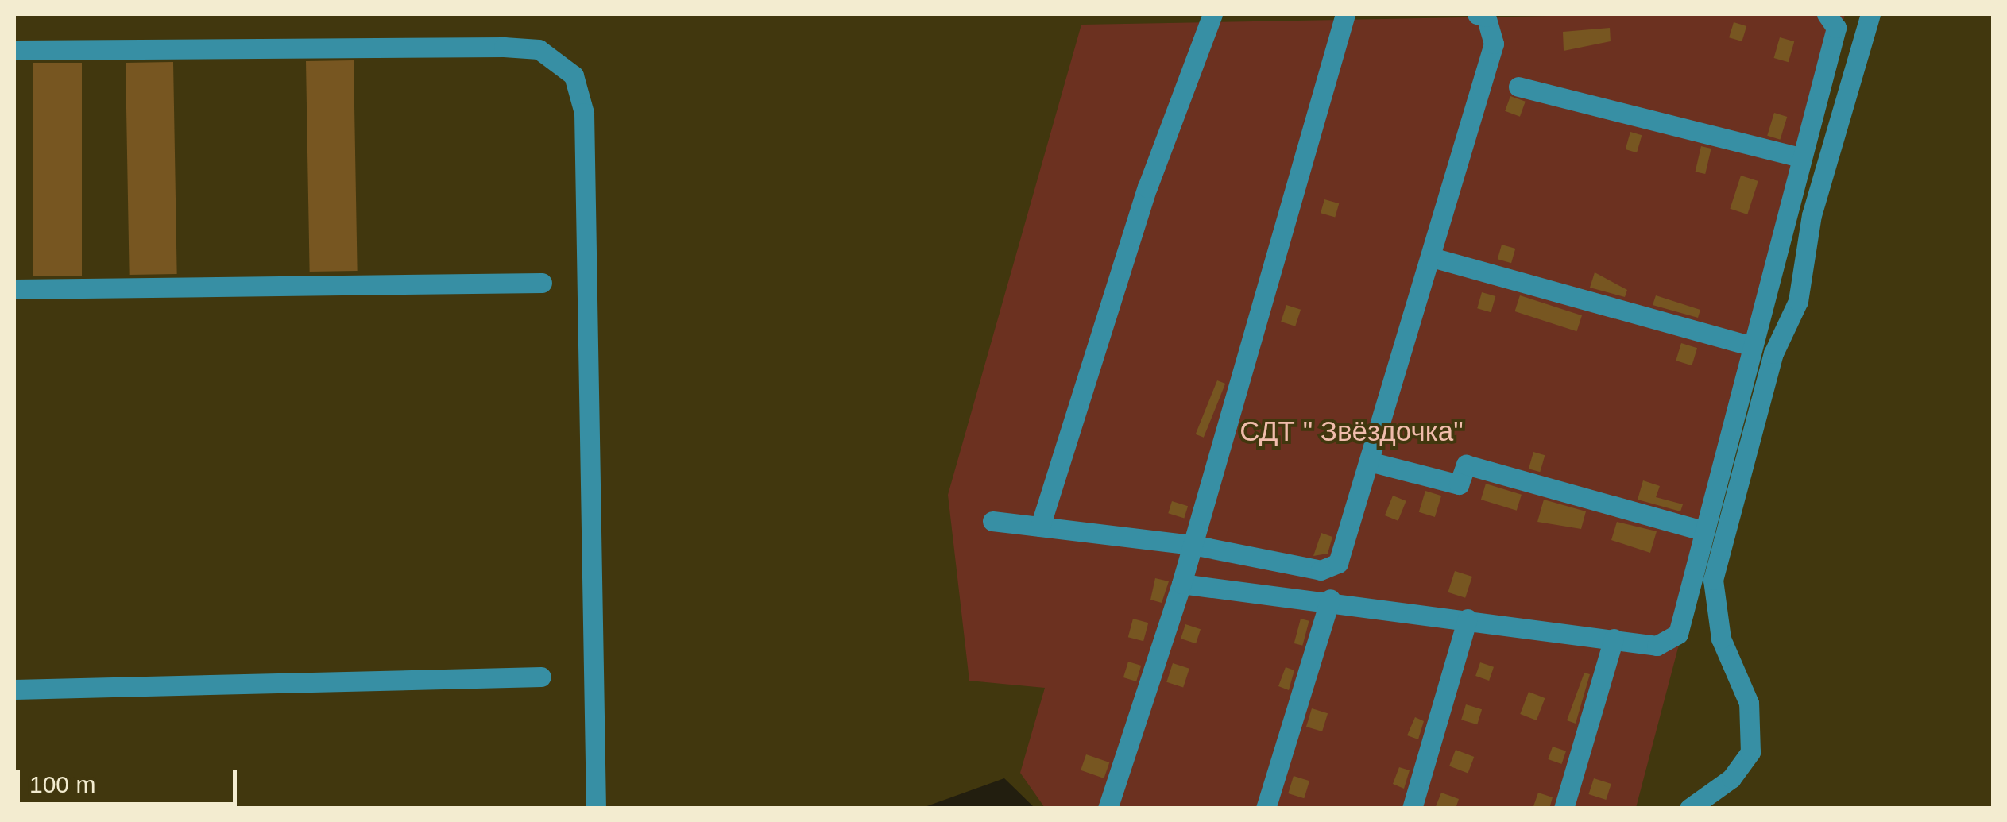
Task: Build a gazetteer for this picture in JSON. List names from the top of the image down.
{
  "parks": ["СДТ \" Звёздочка\""],
  "scale_bar": "100 m"
}
